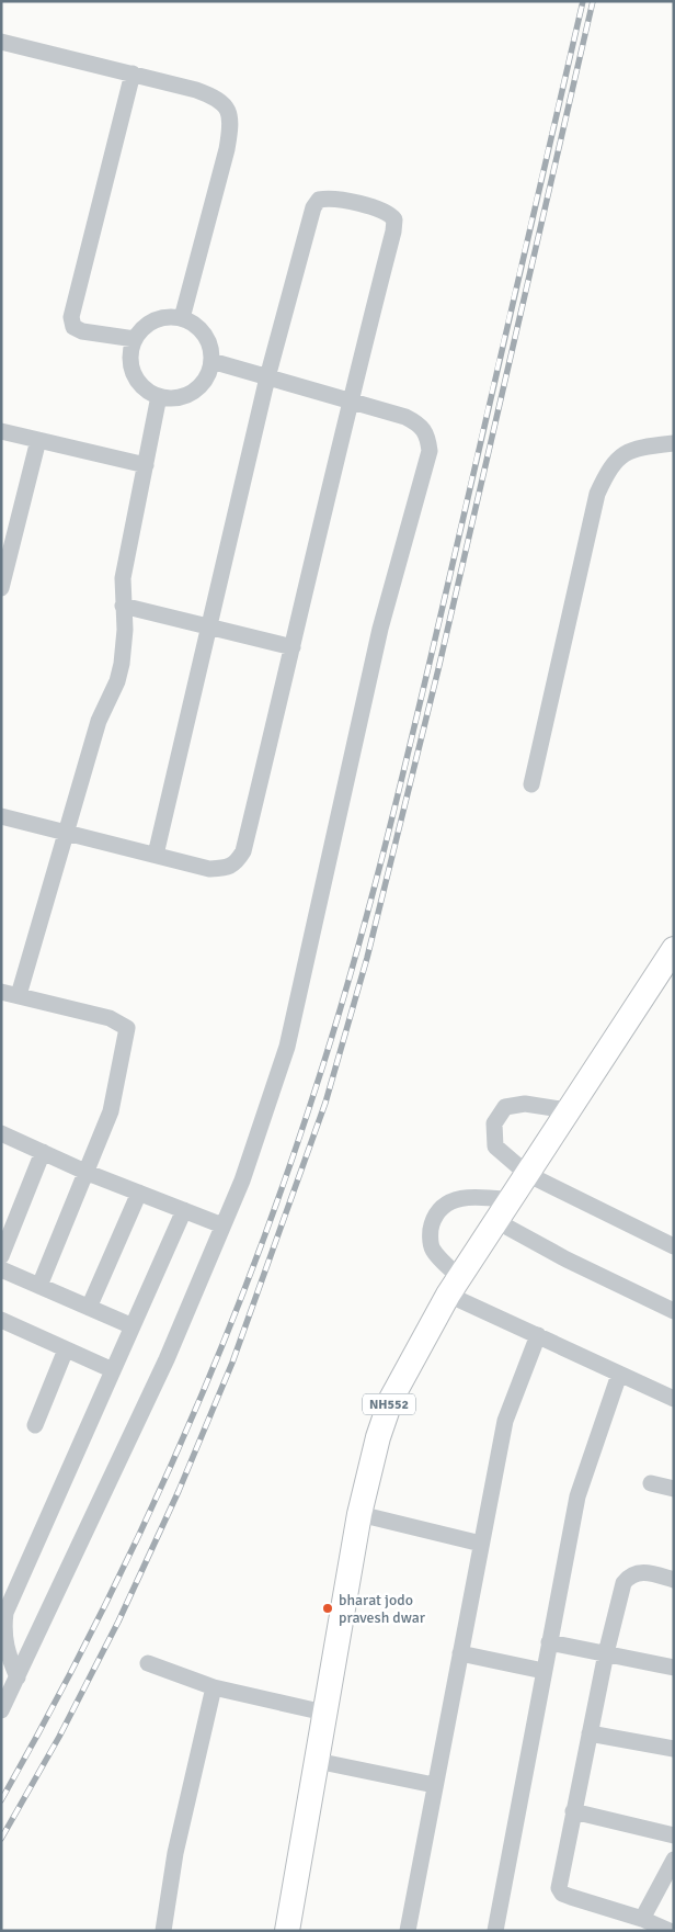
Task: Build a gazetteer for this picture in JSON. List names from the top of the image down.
{
  "streets": {
    "highway": ["NH552"]
  },
  "places": ["bharat jodo pravesh dwar"]
}
